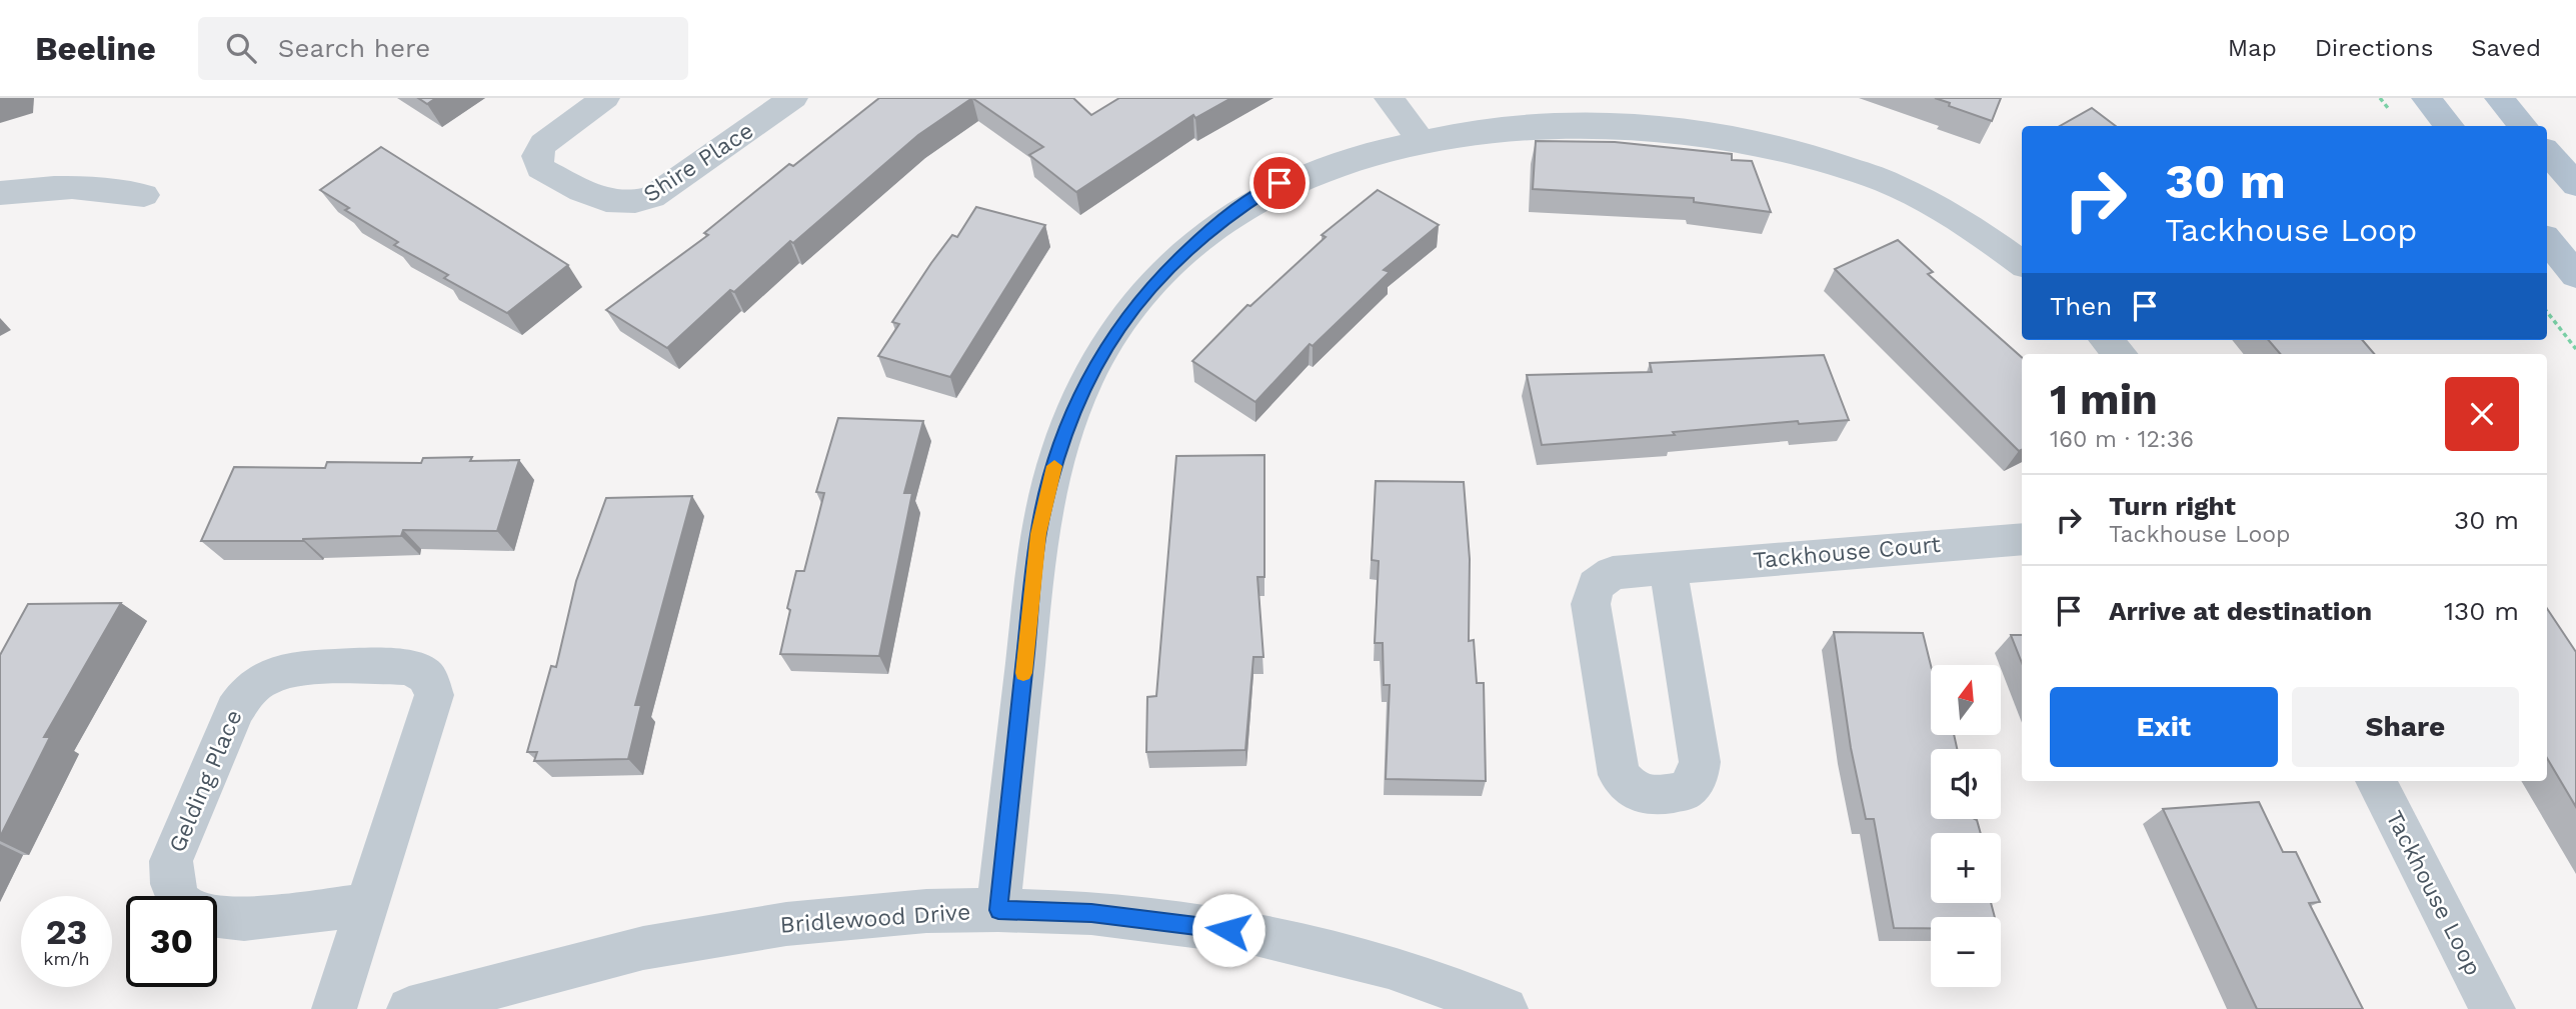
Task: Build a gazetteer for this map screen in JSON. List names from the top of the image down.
{
  "streets": {
    "street": [
      "Shire Place",
      "Tackhouse Court",
      "Gelding Place",
      "Tackhouse Loop",
      "Bridlewood Drive"
    ]
  },
  "north": "top",
  "page": {
    "header": "Beeline",
    "search": "Search here",
    "nav": ["Map", "Directions", "Saved"],
    "turn": ["30 m", "Tackhouse Loop"],
    "then": "Then",
    "heading": ["1 min", "160 m · 12:36"],
    "list": [
      {
        "name": "Turn right",
        "note": "Tackhouse Loop",
        "value": "30 m"
      },
      {
        "name": "Arrive at destination",
        "value": "130 m"
      }
    ],
    "map_buttons": ["+", "−"],
    "buttons": ["Exit", "Share"],
    "speed": "23 km/h",
    "limit": "30"
  }
}
